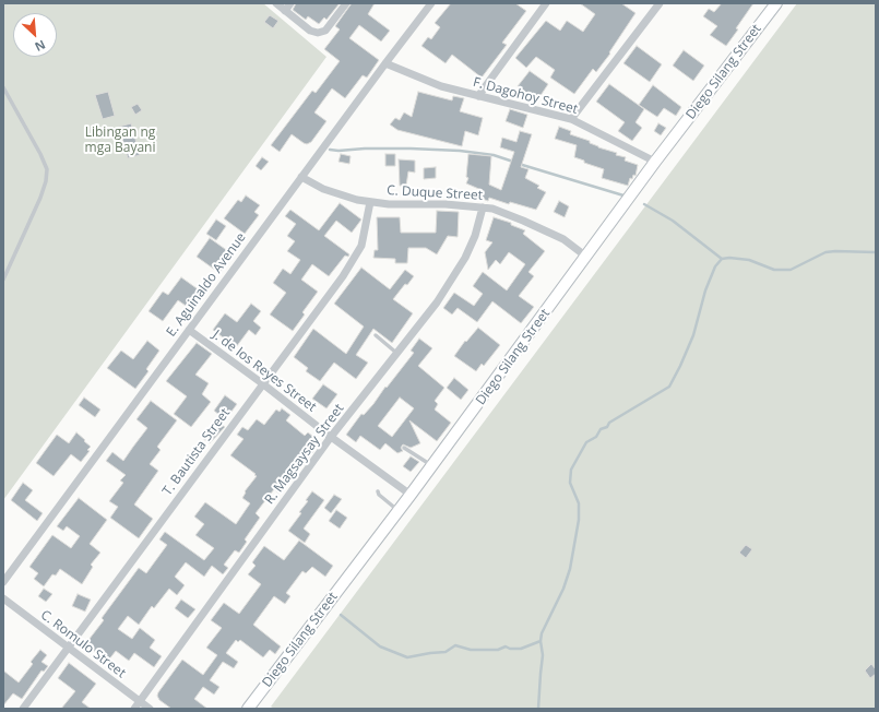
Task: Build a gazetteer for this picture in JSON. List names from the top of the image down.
{
  "streets": {
    "street": [
      "Diego Silang Street",
      "F. Dagohoy Street",
      "C. Duque Street",
      "E. Aguinaldo Avenue",
      "J. de los Reyes Street",
      "T. Bautista Street",
      "R. Magsaysay Street",
      "C. Romulo Street"
    ]
  },
  "crossings": [
    ["Diego Silang Street", "F. Dagohoy Street"],
    ["Diego Silang Street", "C. Duque Street"],
    ["Diego Silang Street", "J. de los Reyes Street"],
    ["F. Dagohoy Street", "E. Aguinaldo Avenue"],
    ["C. Duque Street", "E. Aguinaldo Avenue"],
    ["C. Duque Street", "T. Bautista Street"],
    ["C. Duque Street", "R. Magsaysay Street"],
    ["E. Aguinaldo Avenue", "J. de los Reyes Street"],
    ["J. de los Reyes Street", "T. Bautista Street"],
    ["J. de los Reyes Street", "R. Magsaysay Street"],
    ["T. Bautista Street", "C. Romulo Street"],
    ["R. Magsaysay Street", "C. Romulo Street"]
  ],
  "parks": ["Libingan ng mga Bayani"],
  "north": "bottom right"
}
